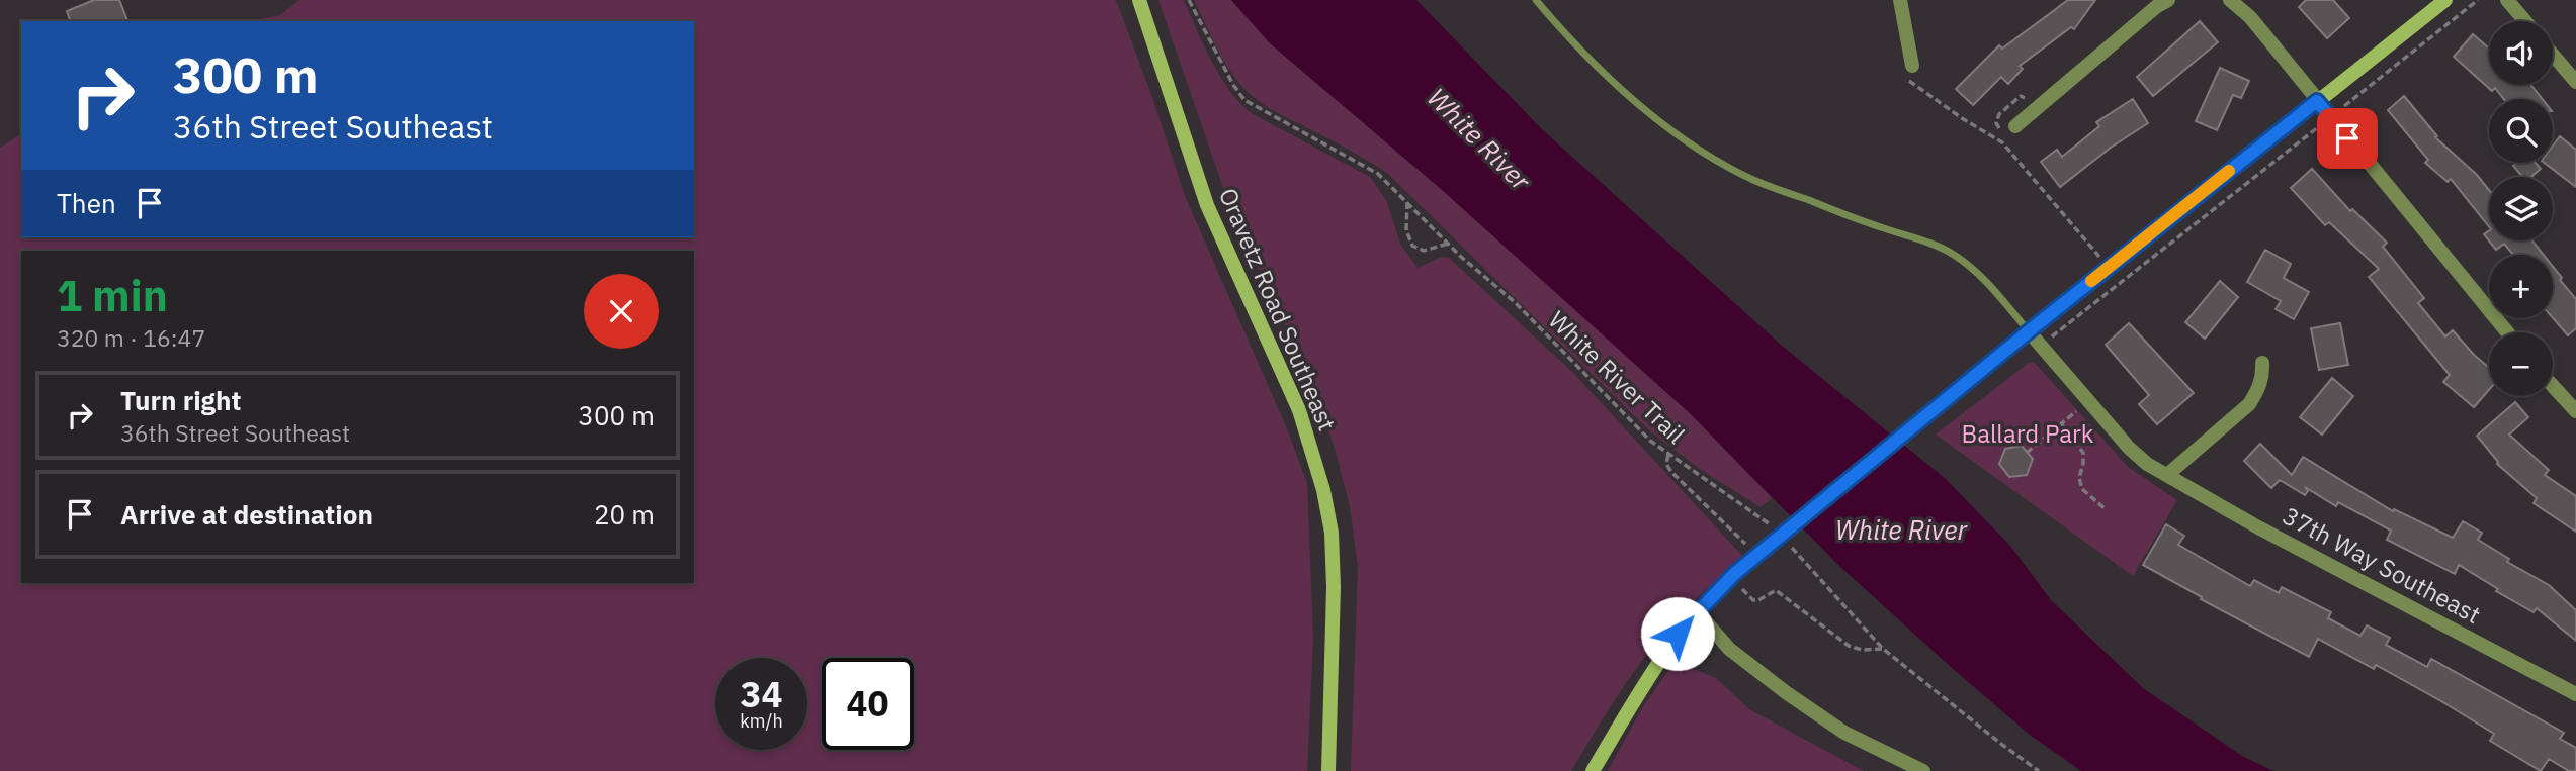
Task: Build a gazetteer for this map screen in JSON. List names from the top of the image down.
{
  "streets": {
    "street": ["Oravetz Road Southeast", "37th Way Southeast"],
    "path": ["White River Trail"]
  },
  "water": ["White River"],
  "parks": ["Ballard Park"],
  "page": {
    "map_buttons": ["+", "−"],
    "turn": ["300 m", "36th Street Southeast"],
    "then": "Then",
    "heading": ["1 min", "320 m · 16:47"],
    "list": [
      {
        "name": "Turn right",
        "note": "36th Street Southeast",
        "value": "300 m"
      },
      {
        "name": "Arrive at destination",
        "value": "20 m"
      }
    ],
    "speed": "34 km/h",
    "limit": "40"
  }
}
